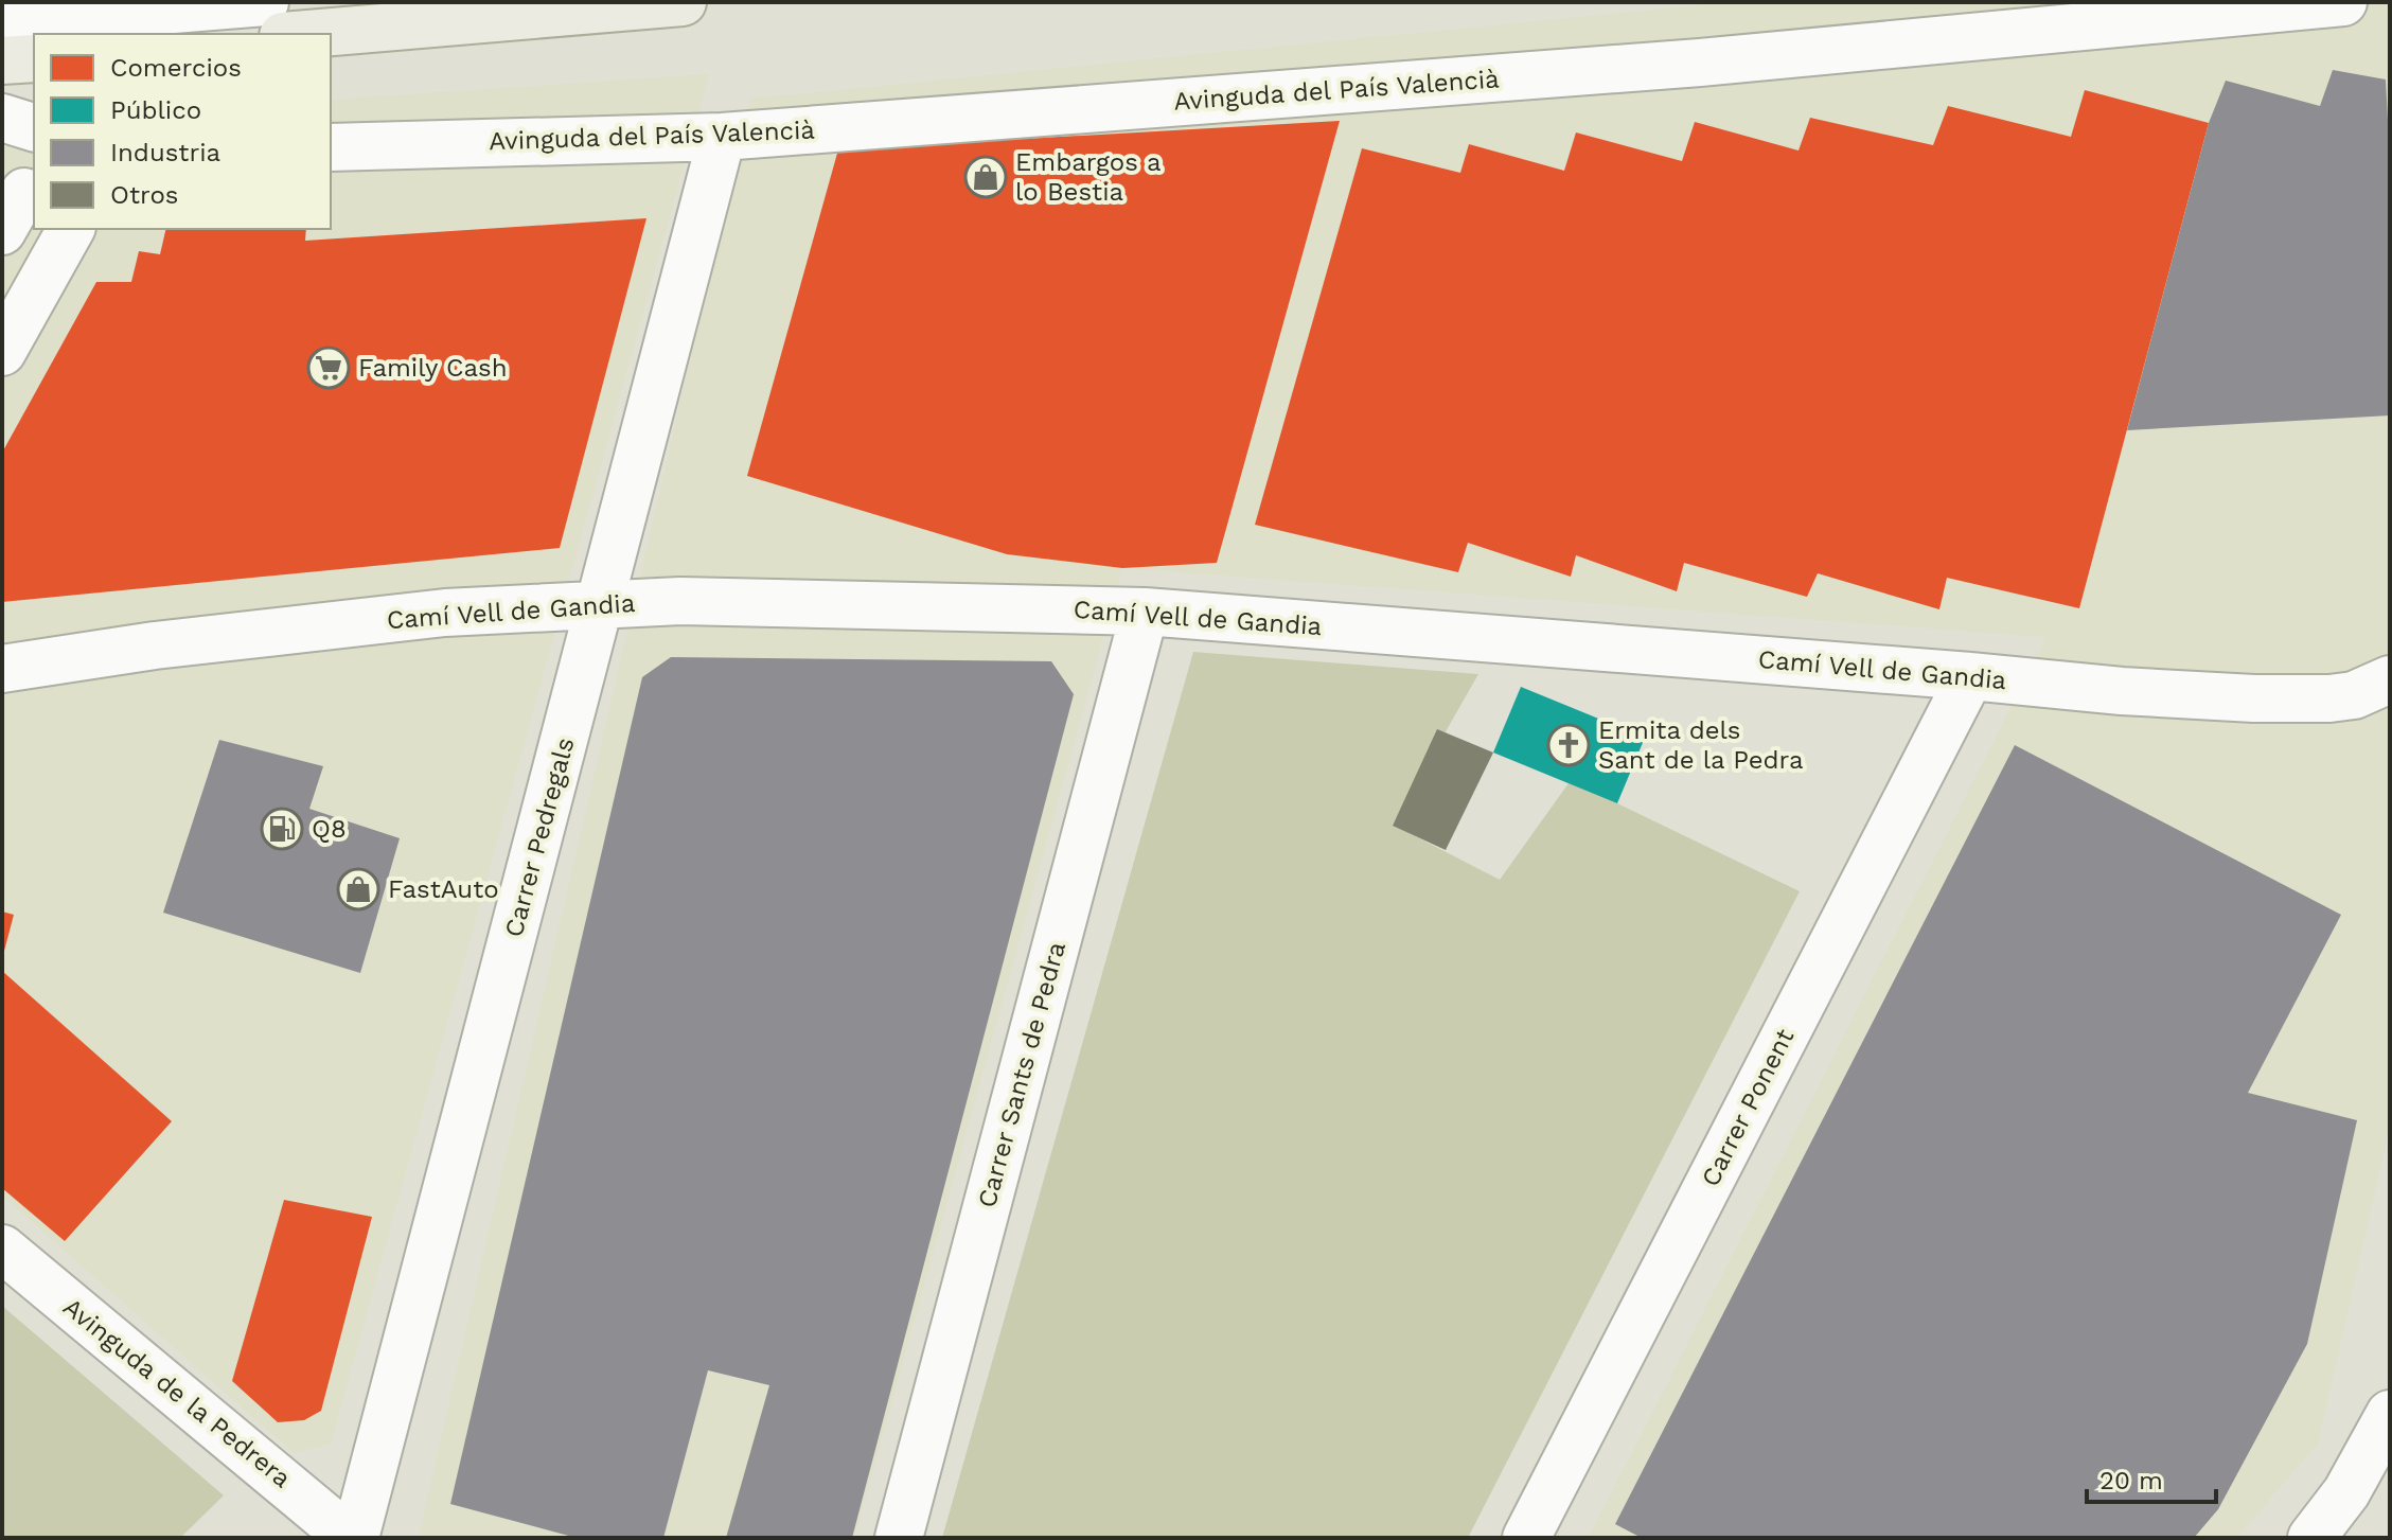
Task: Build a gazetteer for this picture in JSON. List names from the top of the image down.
{
  "streets": {
    "street": [
      "Avinguda del País Valencià",
      "Camí Vell de Gandia",
      "Carrer Pedregals",
      "Carrer Sants de Pedra",
      "Carrer Ponent",
      "Avinguda de la Pedrera"
    ]
  },
  "crossings": [
    ["Avinguda del País Valencià", "Carrer Pedregals"],
    ["Camí Vell de Gandia", "Carrer Pedregals"],
    ["Camí Vell de Gandia", "Carrer Sants de Pedra"],
    ["Camí Vell de Gandia", "Carrer Ponent"],
    ["Carrer Pedregals", "Avinguda de la Pedrera"]
  ],
  "places": {
    "shop": ["Embargos a lo Bestia", "FastAuto"],
    "supermarket": ["Family Cash"],
    "church": ["Ermita dels Sant de la Pedra"],
    "fuel station": ["Q8"]
  },
  "legend": [
    "Comercios",
    "Público",
    "Industria",
    "Otros"
  ],
  "scale_bar": "20 m"
}
